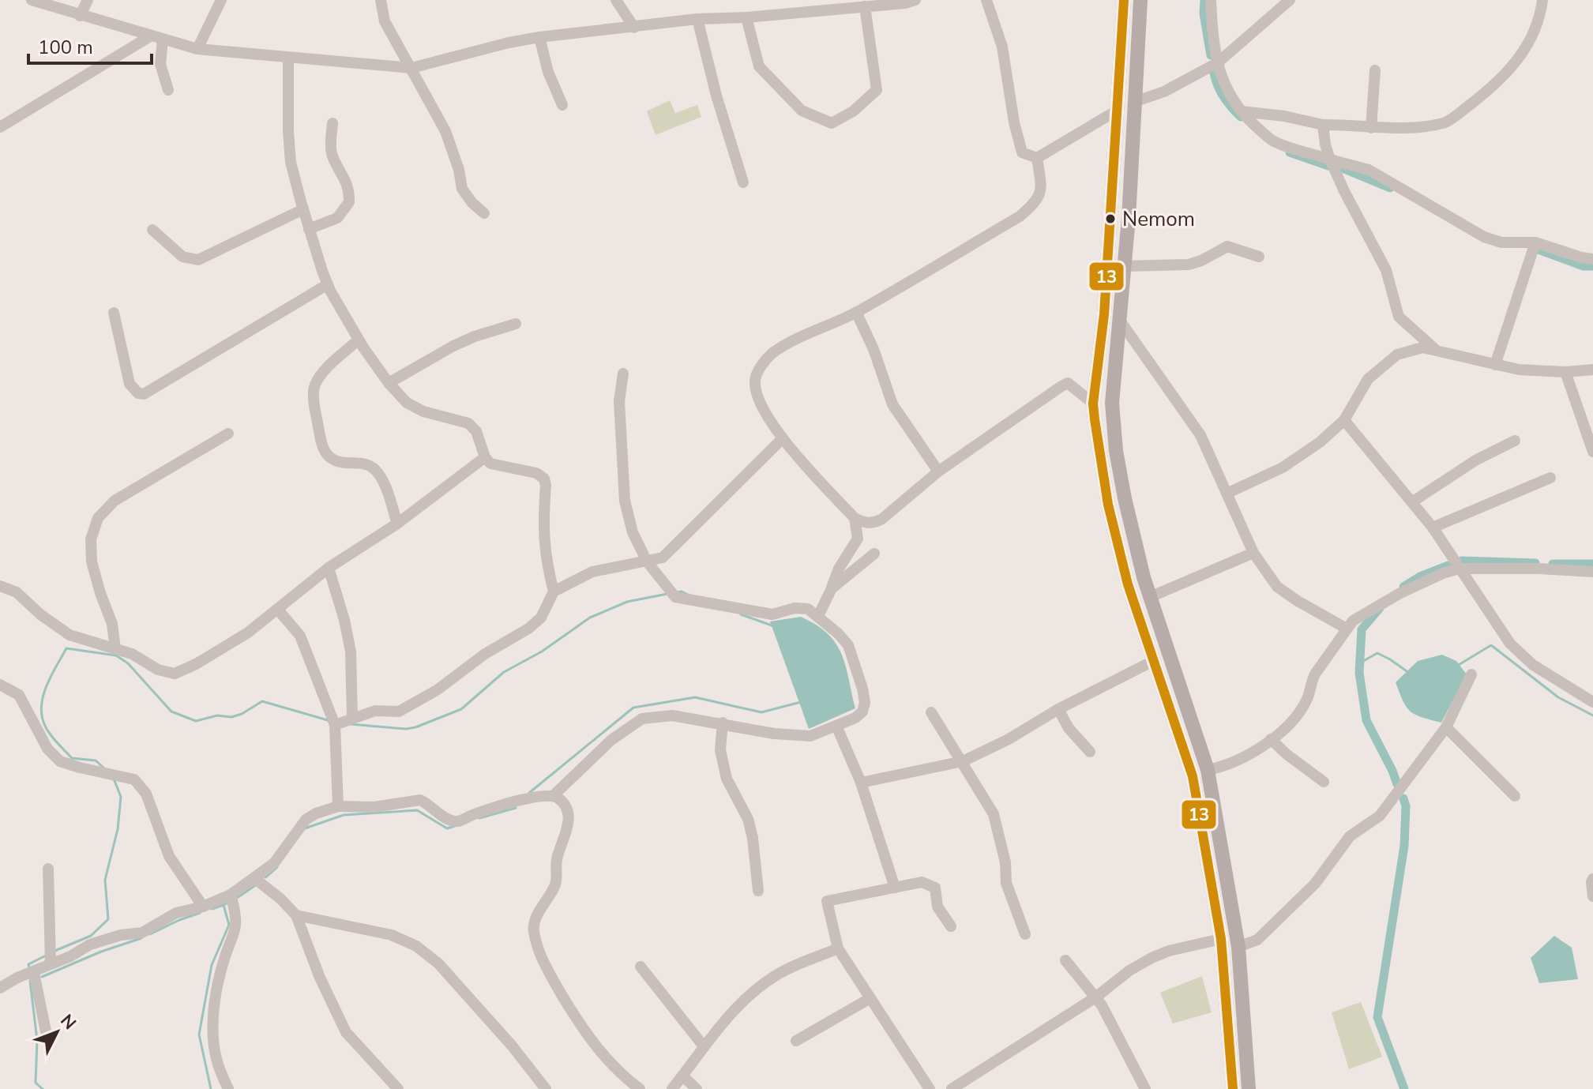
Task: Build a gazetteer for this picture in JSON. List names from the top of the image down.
{
  "places": ["Nemom"],
  "lines": ["transit line 13"],
  "scale_bar": "100 m",
  "north": "top right"
}
